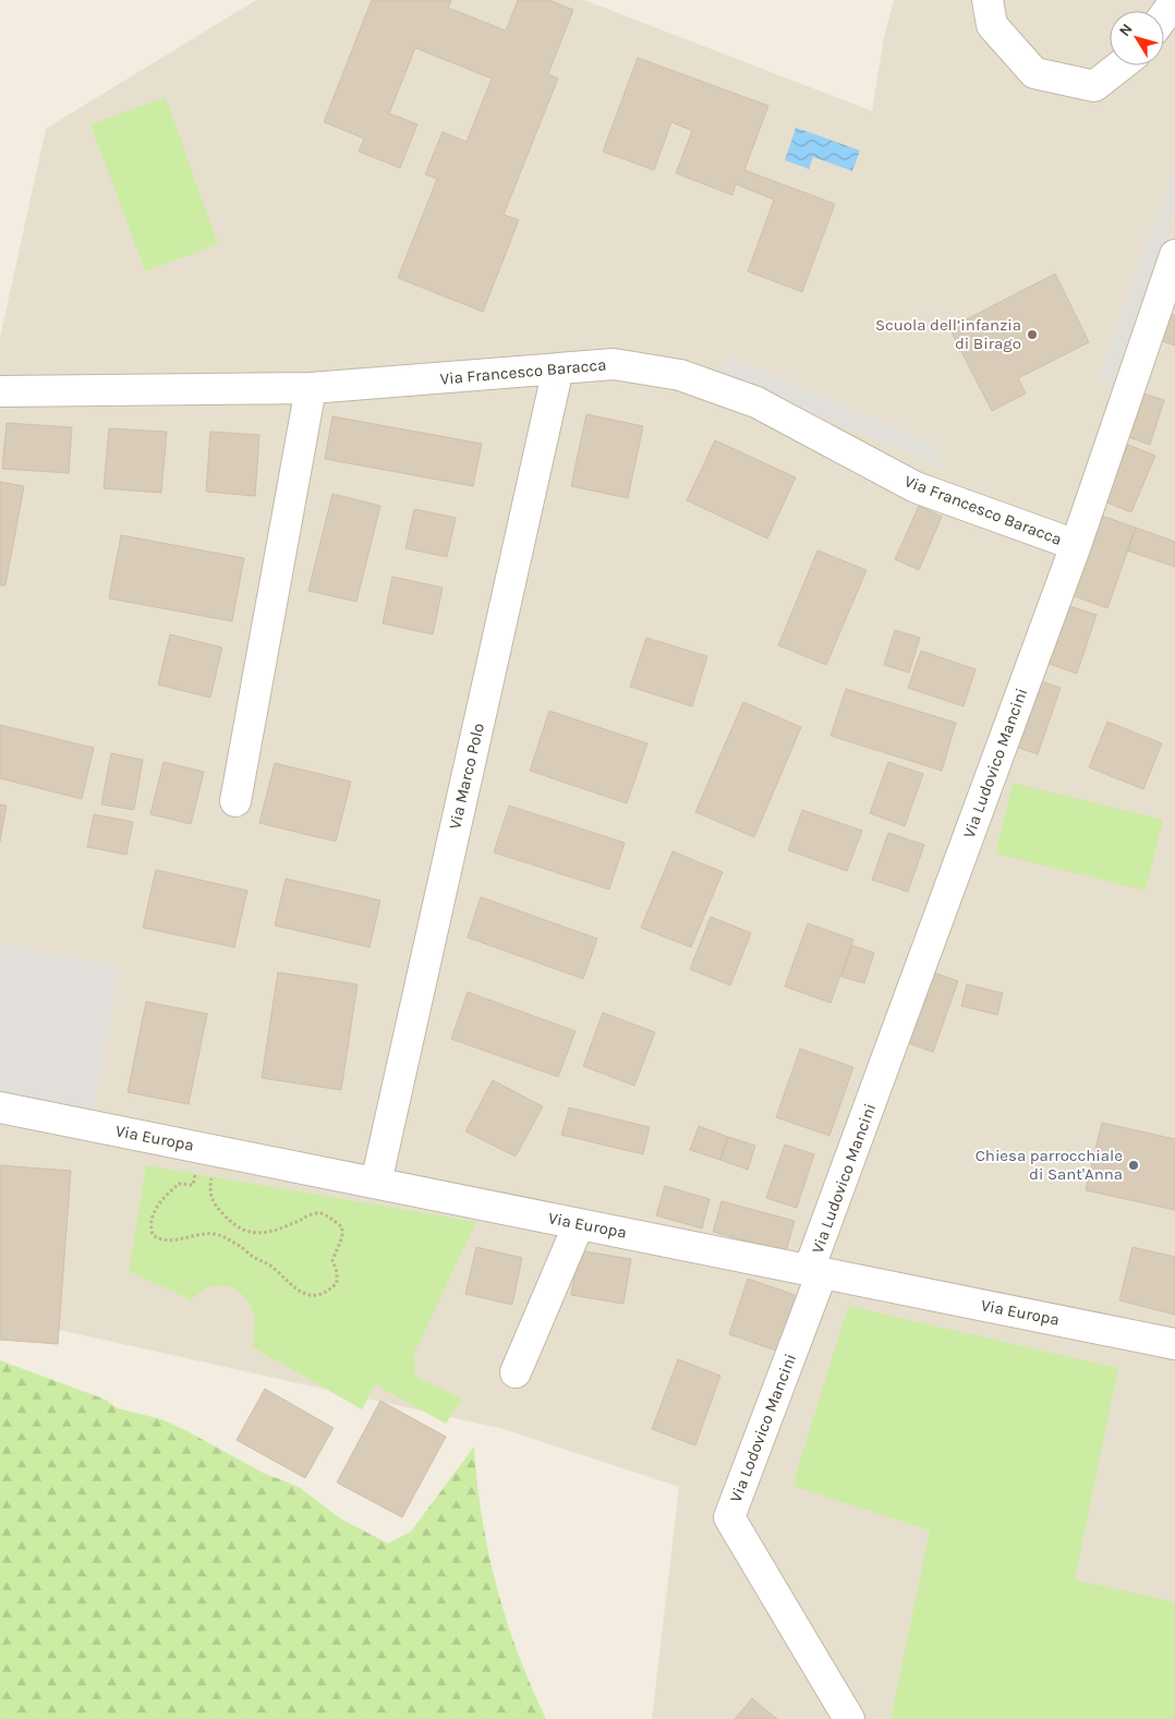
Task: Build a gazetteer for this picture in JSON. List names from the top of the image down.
{
  "streets": {
    "street": [
      "Via Francesco Baracca",
      "Via Ludovico Mancini",
      "Via Marco Polo",
      "Via Europa",
      "Via Lodovico Mancini"
    ]
  },
  "crossings": [
    ["Via Francesco Baracca", "Via Ludovico Mancini"],
    ["Via Francesco Baracca", "Via Marco Polo"],
    ["Via Ludovico Mancini", "Via Europa"],
    ["Via Ludovico Mancini", "Via Lodovico Mancini"],
    ["Via Marco Polo", "Via Europa"],
    ["Via Europa", "Via Lodovico Mancini"]
  ],
  "places": ["Scuola dell’infanzia di Birago", "Chiesa parrocchiale di Sant'Anna"],
  "north": "top left"
}
